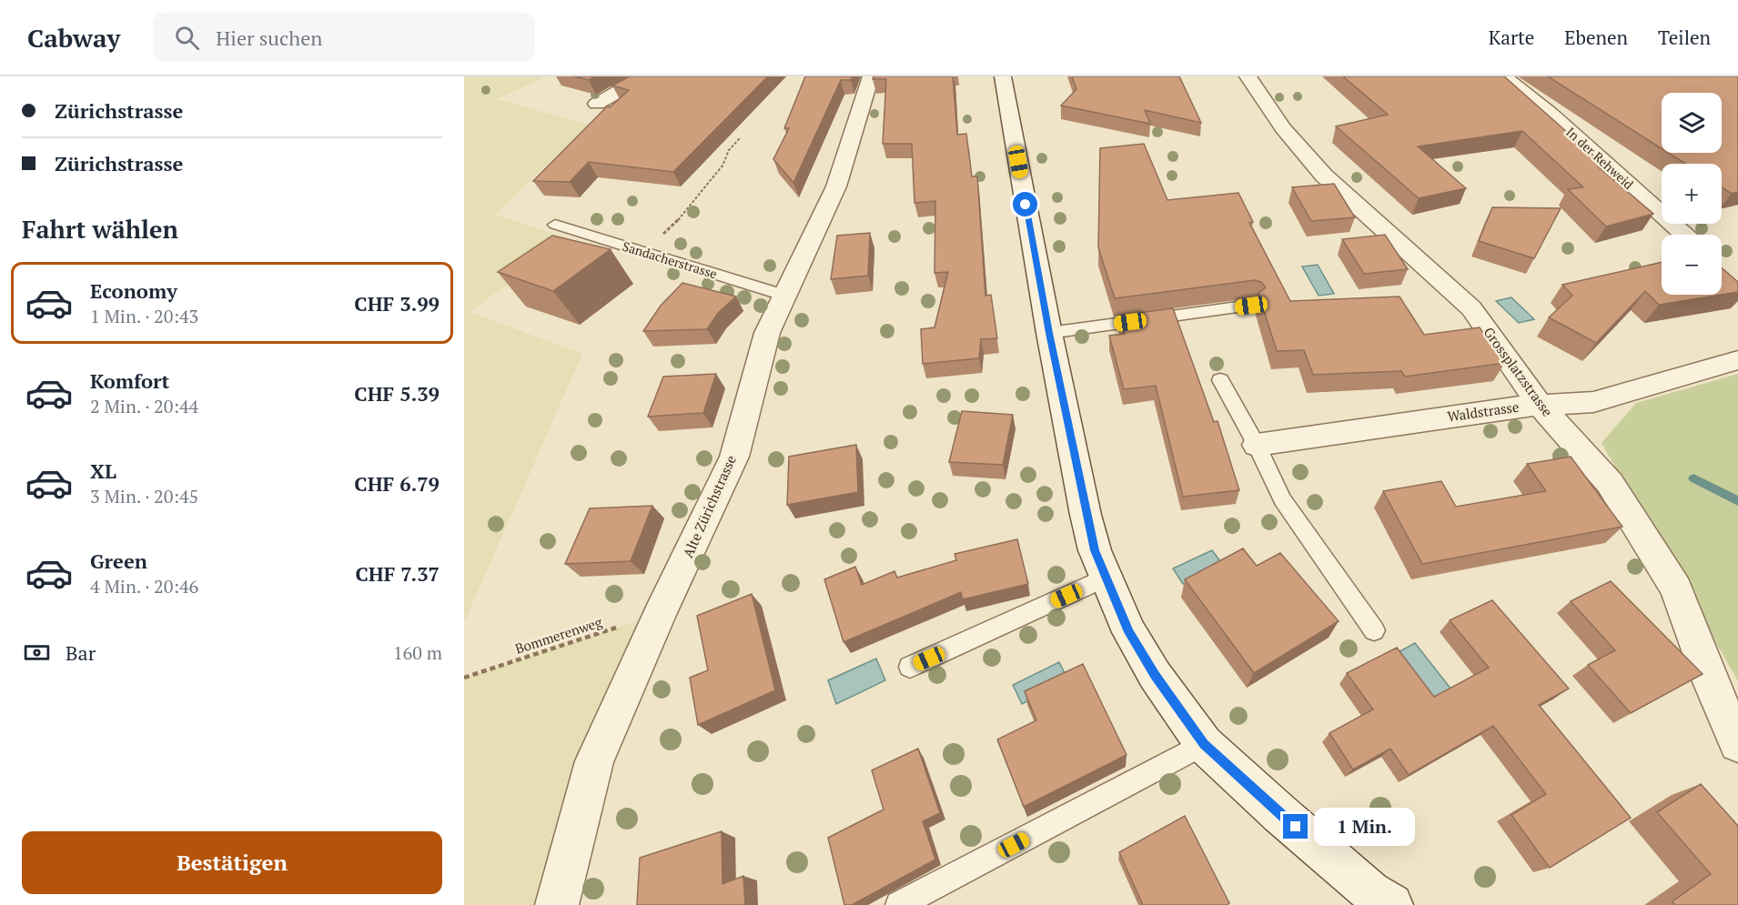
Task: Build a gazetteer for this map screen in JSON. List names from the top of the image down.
{
  "streets": {
    "street": [
      "In der Rehweid",
      "Grossplatzstrasse",
      "Waldstrasse",
      "Alte Zürichstrasse"
    ],
    "lane": ["Sandacherstrasse"],
    "path": ["Bommerenweg"]
  },
  "crossings": [
    ["Sandacherstrasse", "Alte Zürichstrasse"],
    ["Grossplatzstrasse", "Waldstrasse"],
    ["Alte Zürichstrasse", "Bommerenweg"]
  ],
  "page": {
    "header": "Cabway",
    "search": "Hier suchen",
    "nav": ["Karte", "Ebenen", "Teilen"],
    "banner": ["Zürichstrasse", "Zürichstrasse"],
    "map_buttons": ["+", "−"],
    "heading": "Fahrt wählen",
    "list": [
      {
        "name": "Economy",
        "note": "1 Min. · 20:43",
        "value": "CHF 3.99"
      },
      {
        "name": "Komfort",
        "note": "2 Min. · 20:44",
        "value": "CHF 5.39"
      },
      {
        "name": "XL",
        "note": "3 Min. · 20:45",
        "value": "CHF 6.79"
      },
      {
        "name": "Green",
        "note": "4 Min. · 20:46",
        "value": "CHF 7.37"
      }
    ],
    "pay": ["Bar", "160 m"],
    "bubble": "1 Min.",
    "buttons": "Bestätigen"
  }
}
